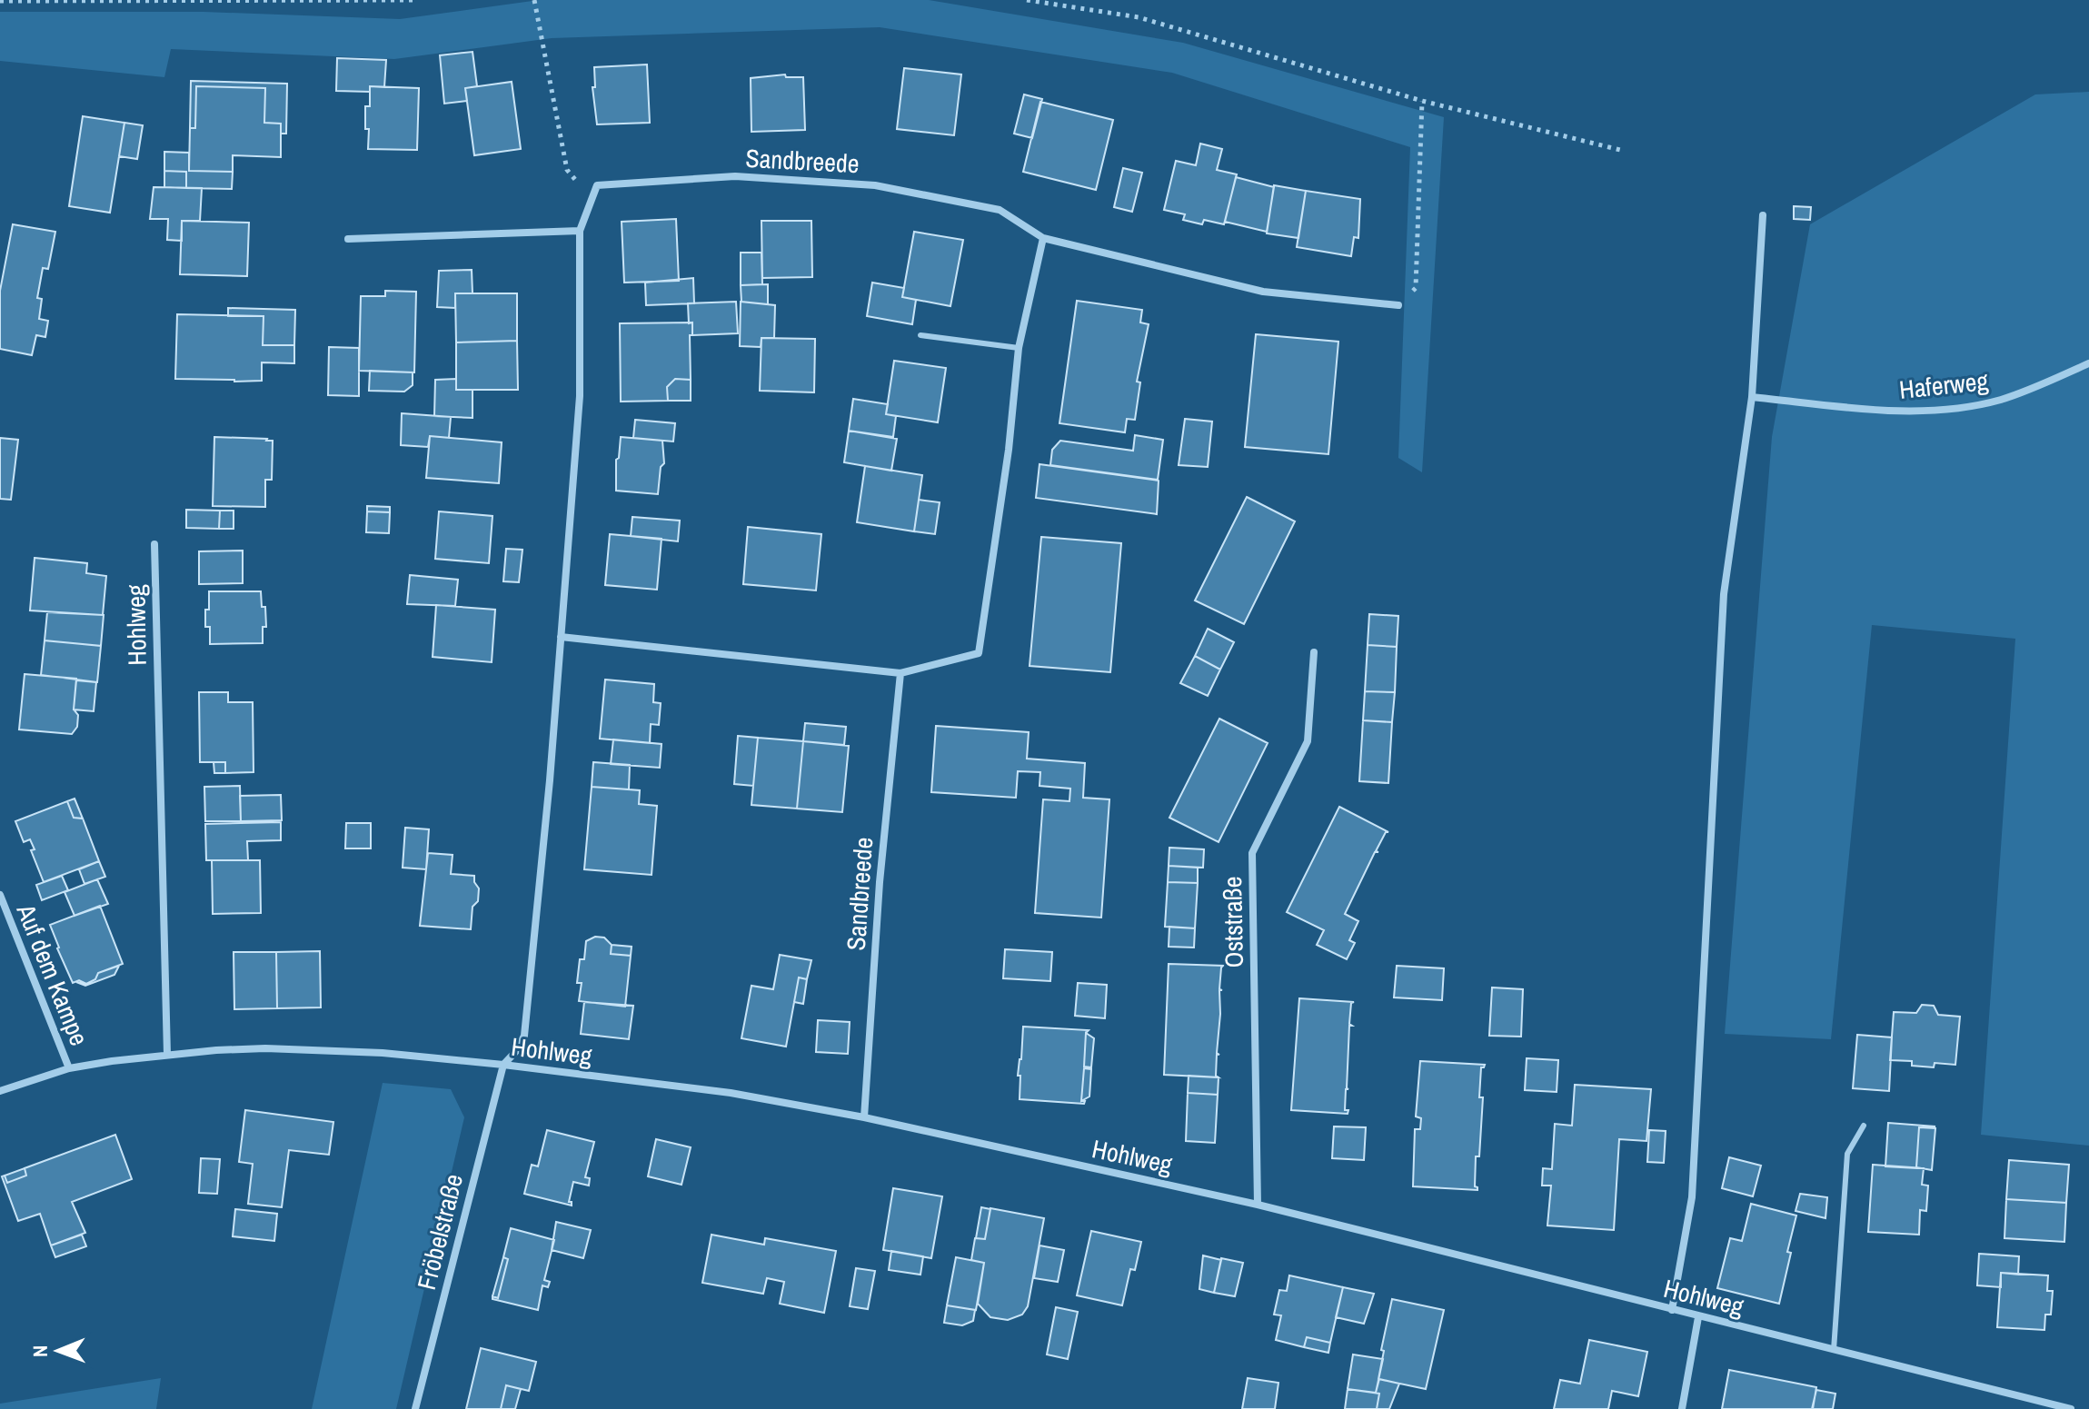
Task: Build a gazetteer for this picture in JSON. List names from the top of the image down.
{
  "streets": {
    "street": [
      "Sandbreede",
      "Haferweg",
      "Hohlweg",
      "Oststraße",
      "Auf dem Kampe",
      "Fröbelstraße"
    ]
  },
  "crossings": [
    ["Sandbreede", "Hohlweg"],
    ["Hohlweg", "Oststraße"],
    ["Hohlweg", "Auf dem Kampe"],
    ["Hohlweg", "Fröbelstraße"]
  ],
  "north": "left"
}
